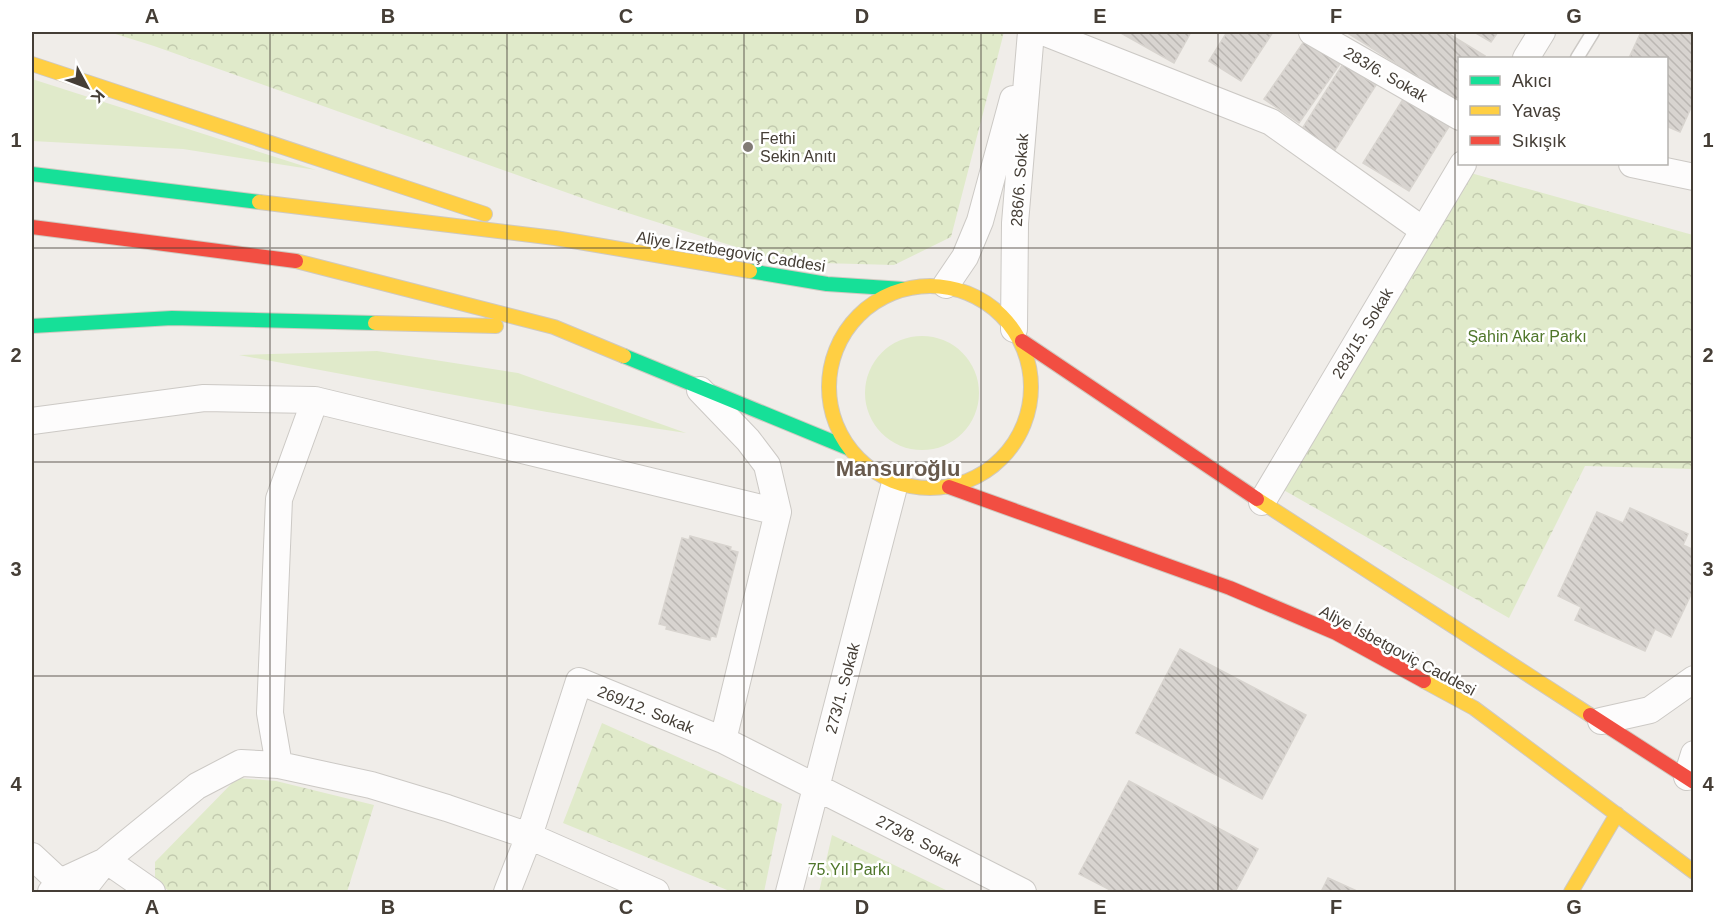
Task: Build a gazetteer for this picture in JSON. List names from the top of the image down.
{
  "streets": {
    "main road": ["Aliye İzzetbegoviç Caddesi", "Aliye İsbetgoviç Caddesi"],
    "street": [
      "283/6. Sokak",
      "286/6. Sokak",
      "283/15. Sokak",
      "273/1. Sokak",
      "269/12. Sokak",
      "273/8. Sokak"
    ]
  },
  "crossings": [
    ["286/6. Sokak", "Aliye İzzetbegoviç Caddesi"],
    ["286/6. Sokak", "Aliye İsbetgoviç Caddesi"],
    ["286/6. Sokak", "273/1. Sokak"],
    ["Aliye İzzetbegoviç Caddesi", "Aliye İsbetgoviç Caddesi"],
    ["Aliye İzzetbegoviç Caddesi", "273/1. Sokak"],
    ["Aliye İsbetgoviç Caddesi", "273/1. Sokak"],
    ["273/1. Sokak", "269/12. Sokak"],
    ["273/1. Sokak", "273/8. Sokak"],
    ["269/12. Sokak", "273/8. Sokak"]
  ],
  "districts": ["Mansuroğlu"],
  "parks": ["Şahin Akar Parkı", "75.Yıl Parkı"],
  "places": ["Fethi Sekin Anıtı"],
  "legend": ["Akıcı", "Yavaş", "Sıkışık"],
  "north": "bottom right",
  "grid": {
    "columns": [
      "A",
      "B",
      "C",
      "D",
      "E",
      "F",
      "G"
    ],
    "rows": [
      "1",
      "2",
      "3",
      "4"
    ]
  }
}
